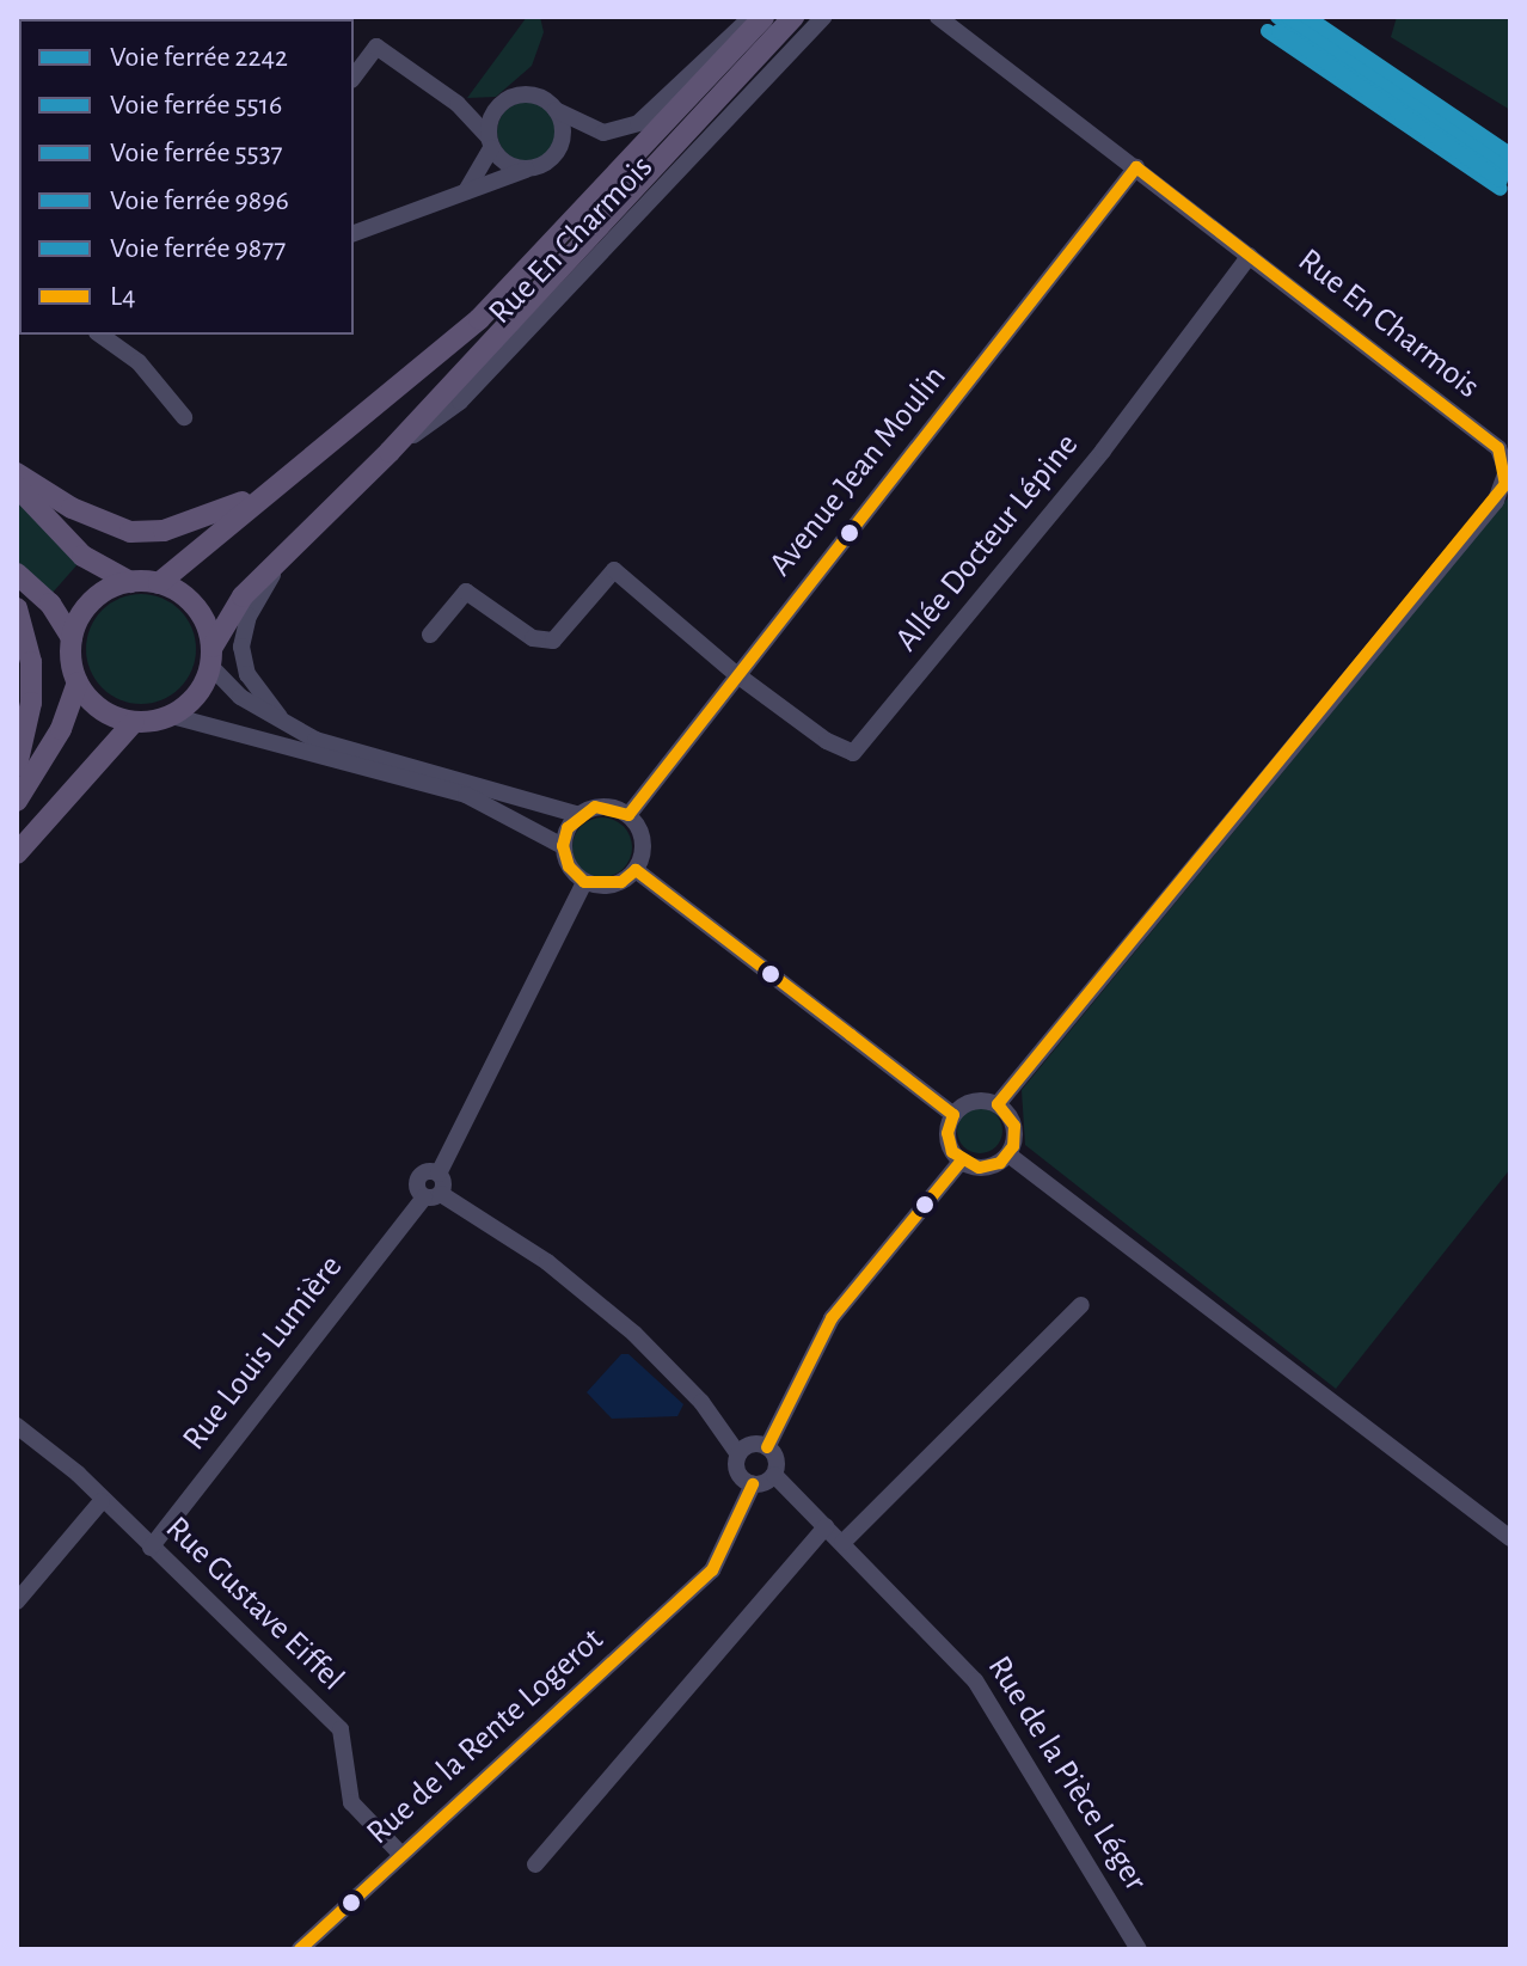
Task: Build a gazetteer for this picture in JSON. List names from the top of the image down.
{
  "streets": {
    "street": [
      "Rue En Charmois",
      "Avenue Jean Moulin",
      "Allée Docteur Lépine",
      "Rue Louis Lumière",
      "Rue Gustave Eiffel",
      "Rue de la Rente Logerot",
      "Rue de la Pièce Léger"
    ]
  },
  "crossings": [
    ["Rue En Charmois", "Avenue Jean Moulin"],
    ["Rue En Charmois", "Allée Docteur Lépine"],
    ["Avenue Jean Moulin", "Allée Docteur Lépine"],
    ["Rue Louis Lumière", "Rue Gustave Eiffel"],
    ["Rue Gustave Eiffel", "Rue de la Rente Logerot"],
    ["Rue de la Rente Logerot", "Rue de la Pièce Léger"]
  ],
  "lines": [
    "rail line 2242",
    "rail line 5537",
    "rail line 9896",
    "rail line 5516",
    "rail line 9877",
    "transit line L4"
  ],
  "legend": [
    "Voie ferrée 2242",
    "Voie ferrée 5516",
    "Voie ferrée 5537",
    "Voie ferrée 9896",
    "Voie ferrée 9877",
    "L4"
  ]
}
